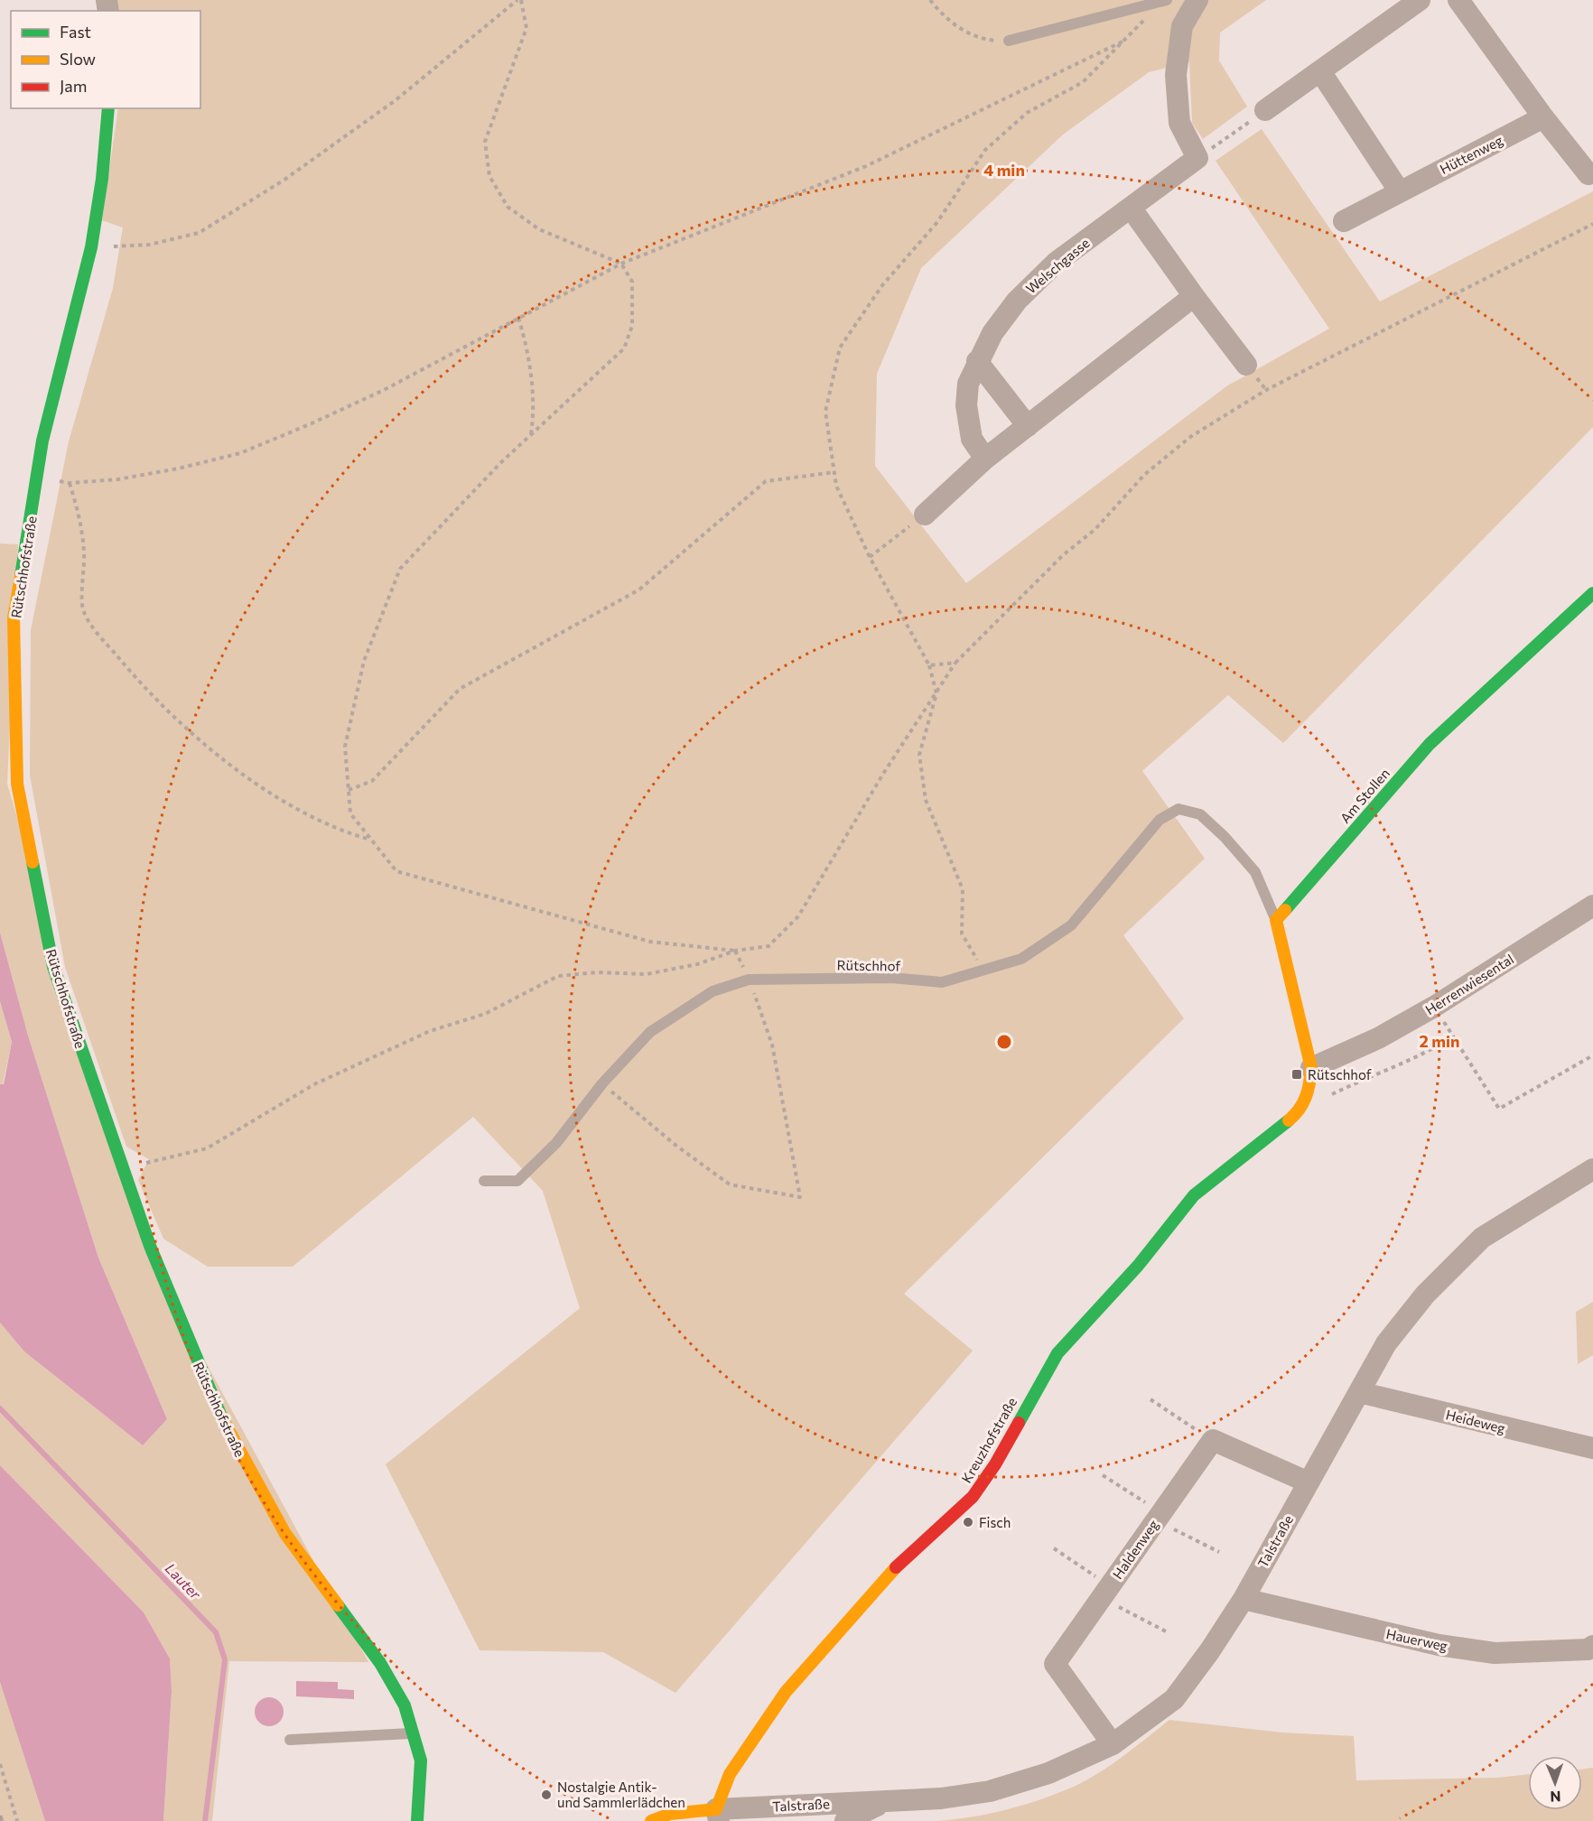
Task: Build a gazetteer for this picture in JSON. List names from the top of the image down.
{
  "streets": {
    "street": [
      "Hüttenweg",
      "Welschgasse",
      "Rütschhofstraße",
      "Am Stollen",
      "Herrenwiesental",
      "Heideweg",
      "Kreuzhofstraße",
      "Talstraße",
      "Haldenweg",
      "Hauerweg"
    ],
    "lane": ["Rütschhof"]
  },
  "crossings": [
    ["Am Stollen", "Rütschhof"],
    ["Heideweg", "Talstraße"],
    ["Kreuzhofstraße", "Talstraße"],
    ["Talstraße", "Haldenweg"],
    ["Talstraße", "Hauerweg"]
  ],
  "water": ["Lauter"],
  "places": {
    "transit": ["Rütschhof"],
    "other": ["Fisch", "Nostalgie Antik- und Sammlerlädchen"]
  },
  "legend": ["Fast", "Slow", "Jam"],
  "north": "bottom",
  "rings": ["4 min", "2 min"]
}
